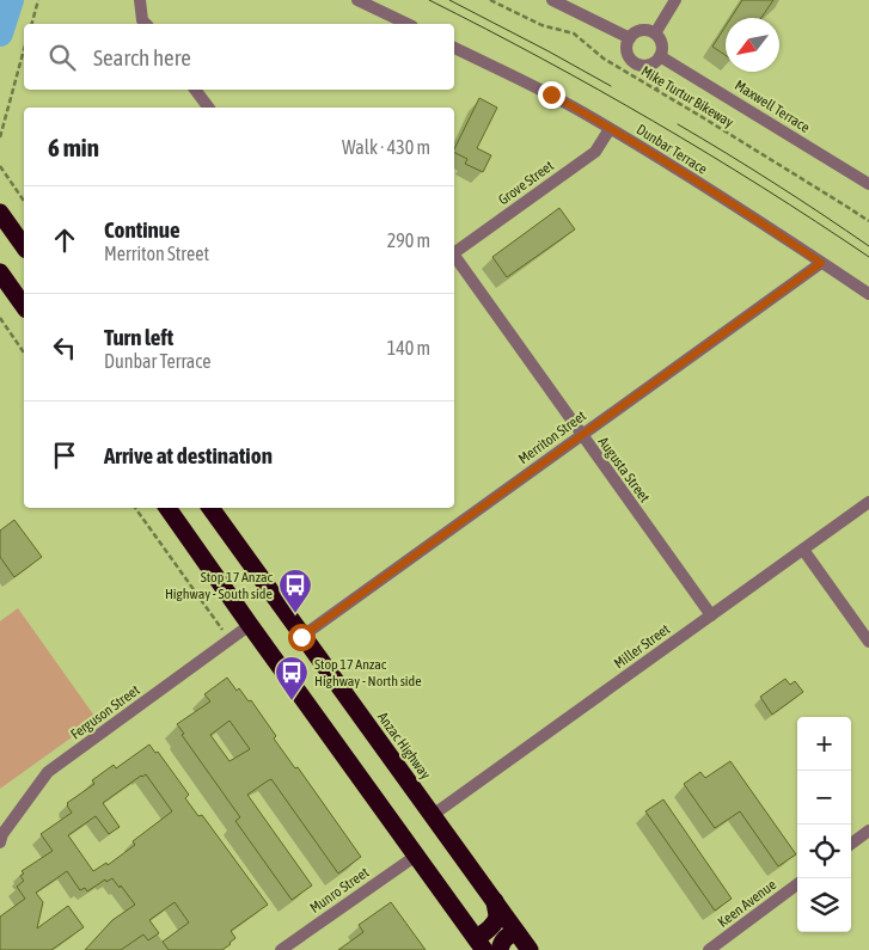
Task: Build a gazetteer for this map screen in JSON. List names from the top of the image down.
{
  "streets": {
    "highway": ["Anzac Highway"],
    "street": [
      "Maxwell Terrace",
      "Dunbar Terrace",
      "Grove Street",
      "Merriton Street",
      "Augusta Street",
      "Miller Street",
      "Ferguson Street",
      "Munro Street",
      "Keen Avenue"
    ],
    "path": ["Mike Turtur Bikeway"]
  },
  "crossings": [
    ["Dunbar Terrace", "Grove Street"],
    ["Dunbar Terrace", "Merriton Street"],
    ["Merriton Street", "Augusta Street"],
    ["Merriton Street", "Anzac Highway"],
    ["Augusta Street", "Miller Street"],
    ["Miller Street", "Anzac Highway"]
  ],
  "places": {
    "bus stop": ["Stop 17 Anzac Highway - South side", "Stop 17 Anzac Highway - North side"]
  },
  "north": "bottom left",
  "page": {
    "search": "Search here",
    "heading": ["6 min", "Walk · 430 m"],
    "list": [
      ["Continue", "Merriton Street", "290 m"],
      ["Turn left", "Dunbar Terrace", "140 m"],
      "Arrive at destination"
    ],
    "map_buttons": ["+", "−"]
  }
}
